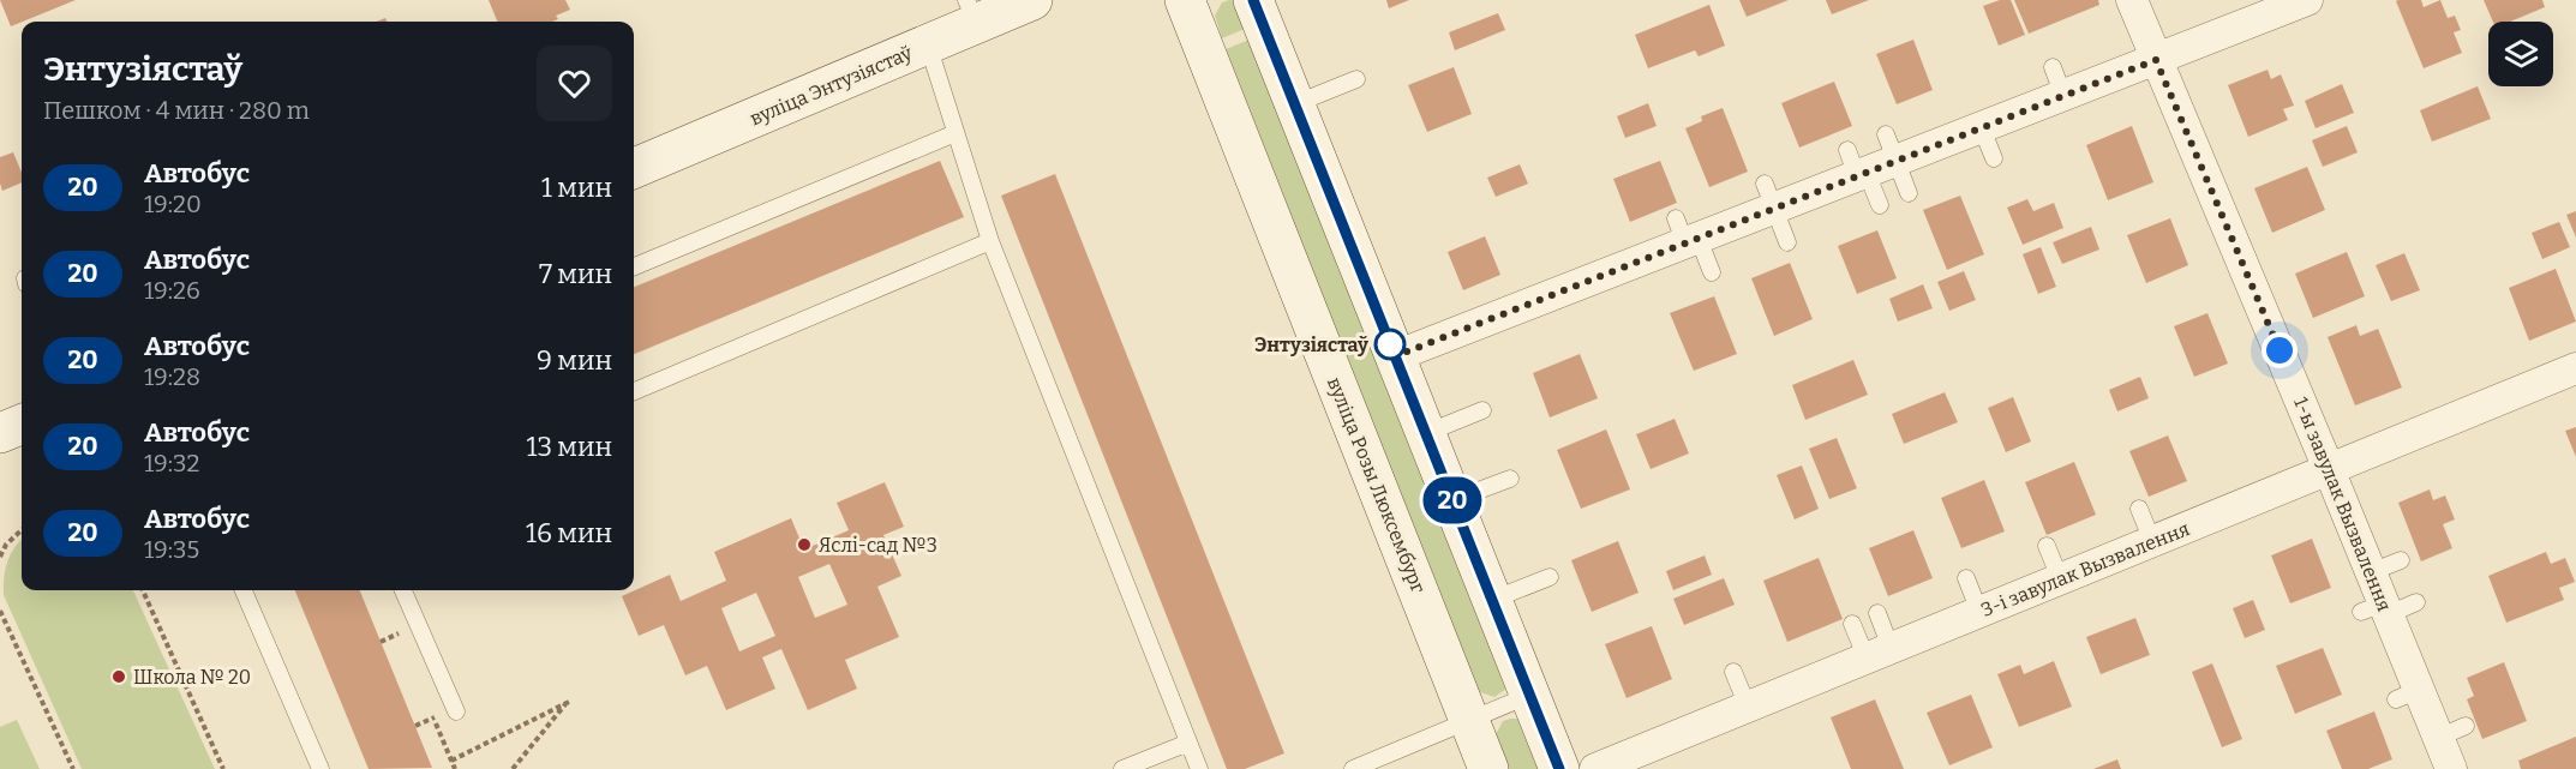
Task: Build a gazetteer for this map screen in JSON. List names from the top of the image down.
{
  "streets": {
    "main road": ["вуліца Энтузіястаў", "вуліца Розы Люксембург"],
    "street": ["1-ы завулак Вызвалення", "3-і завулак Вызвалення"]
  },
  "crossings": [
    ["1-ы завулак Вызвалення", "3-і завулак Вызвалення"]
  ],
  "places": ["Энтузіястаў", "Яслі-сад №3", "Школа № 20"],
  "lines": ["bus line 20"],
  "page": {
    "on_map": "20",
    "heading": ["Энтузіястаў", "Пешком · 4 мин · 280 m"],
    "list": [
      {
        "mark": "20",
        "name": "Автобус",
        "note": "19:20",
        "value": "1 мин"
      },
      {
        "mark": "20",
        "name": "Автобус",
        "note": "19:26",
        "value": "7 мин"
      },
      {
        "mark": "20",
        "name": "Автобус",
        "note": "19:28",
        "value": "9 мин"
      },
      {
        "mark": "20",
        "name": "Автобус",
        "note": "19:32",
        "value": "13 мин"
      },
      {
        "mark": "20",
        "name": "Автобус",
        "note": "19:35",
        "value": "16 мин"
      }
    ]
  }
}
